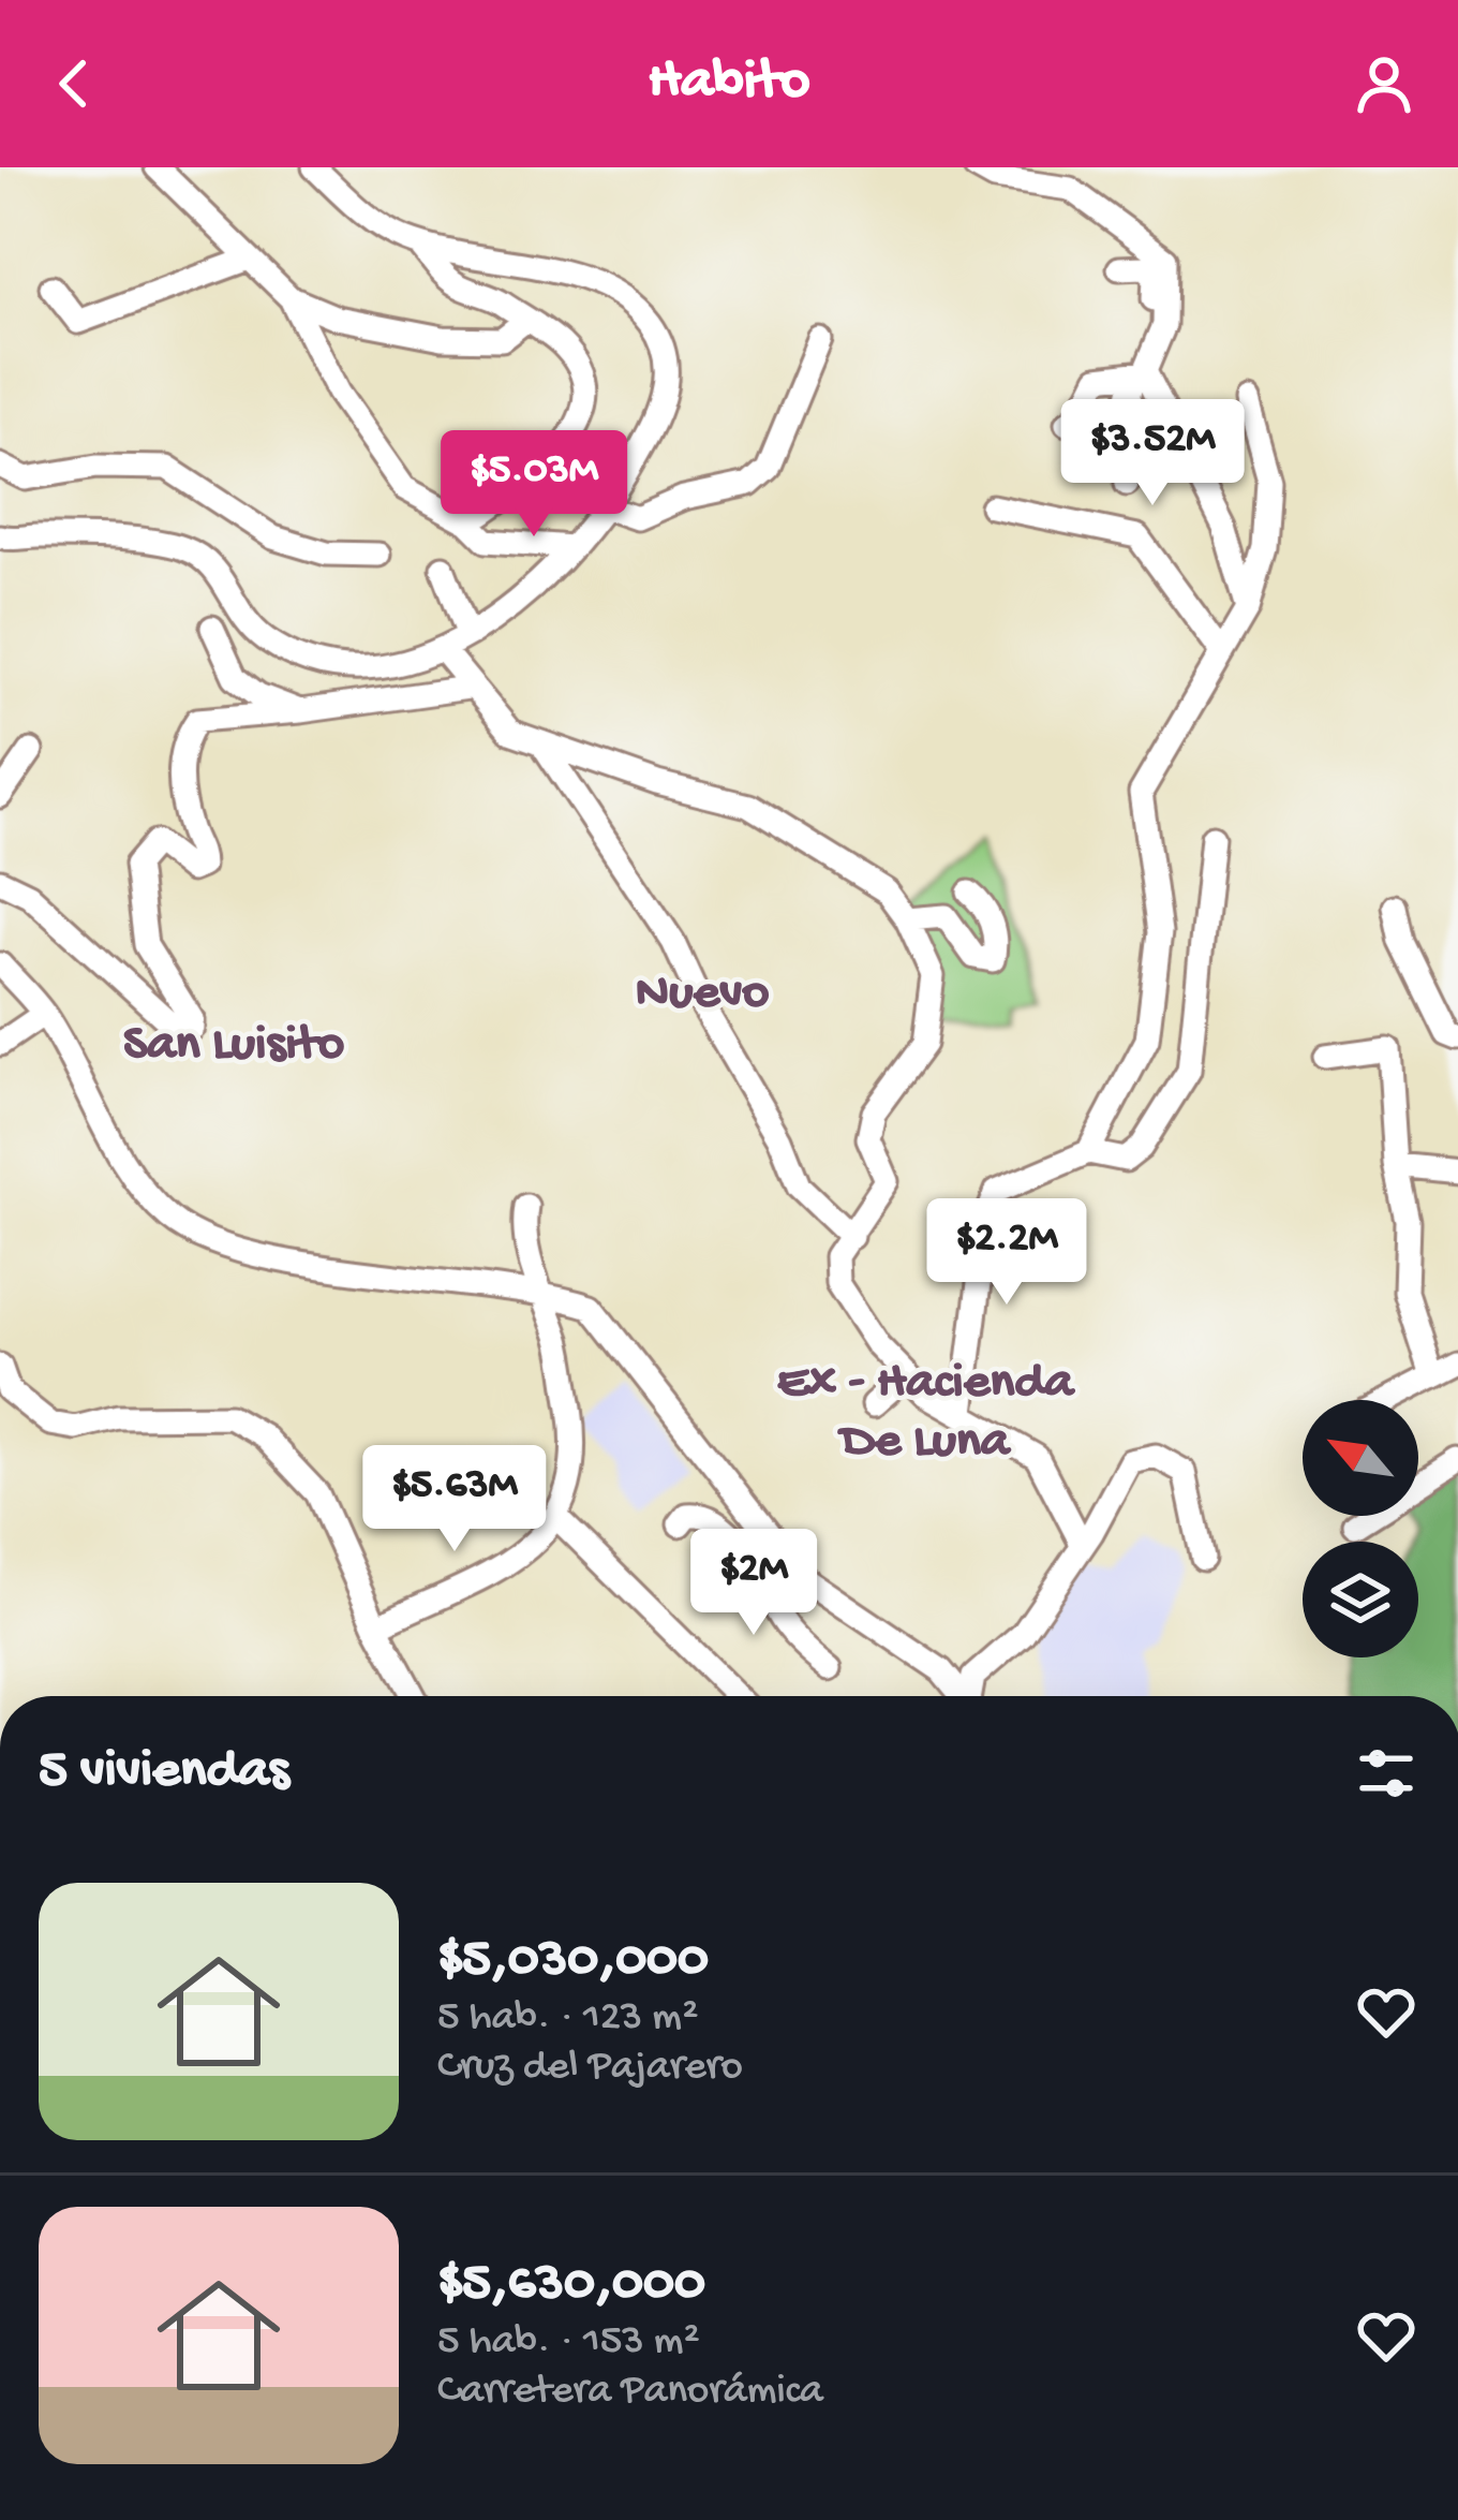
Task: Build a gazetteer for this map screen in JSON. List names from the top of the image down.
{
  "districts": ["Nuevo", "San Luisito", "Ex - Hacienda De Luna"],
  "north": "top left",
  "page": {
    "header": "Habito",
    "price": [
      "$3.52M",
      "$5.03M",
      "$2.2M",
      "$5.63M",
      "$2M"
    ],
    "heading": "5 viviendas",
    "list": [
      {
        "name": "$5,030,000",
        "note": "5 hab. · 123 m² · Cruz del Pajarero"
      },
      {
        "name": "$5,630,000",
        "note": "5 hab. · 153 m² · Carretera Panorámica"
      }
    ]
  }
}
